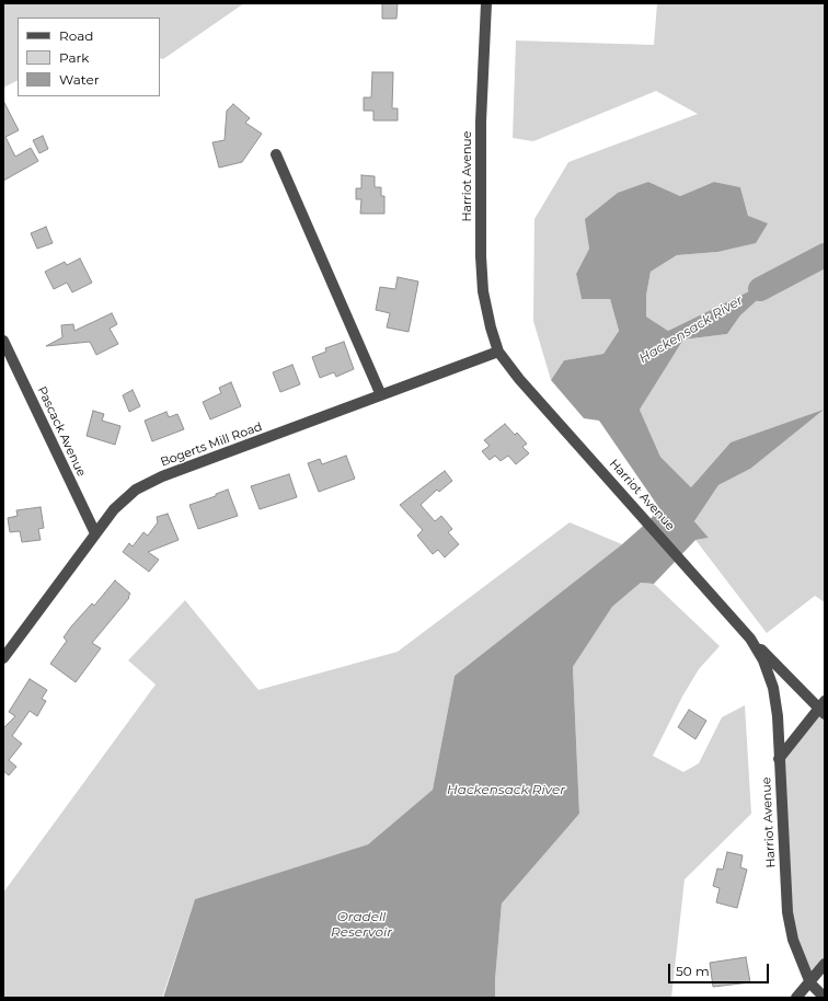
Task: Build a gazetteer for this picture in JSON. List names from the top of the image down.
{
  "streets": {
    "street": ["Harriot Avenue", "Pascack Avenue", "Bogerts Mill Road"]
  },
  "crossings": [
    ["Harriot Avenue", "Bogerts Mill Road"],
    ["Pascack Avenue", "Bogerts Mill Road"]
  ],
  "water": ["Hackensack River", "Oradell Reservoir"],
  "legend": ["Road", "Park", "Water"],
  "scale_bar": "50 m"
}
